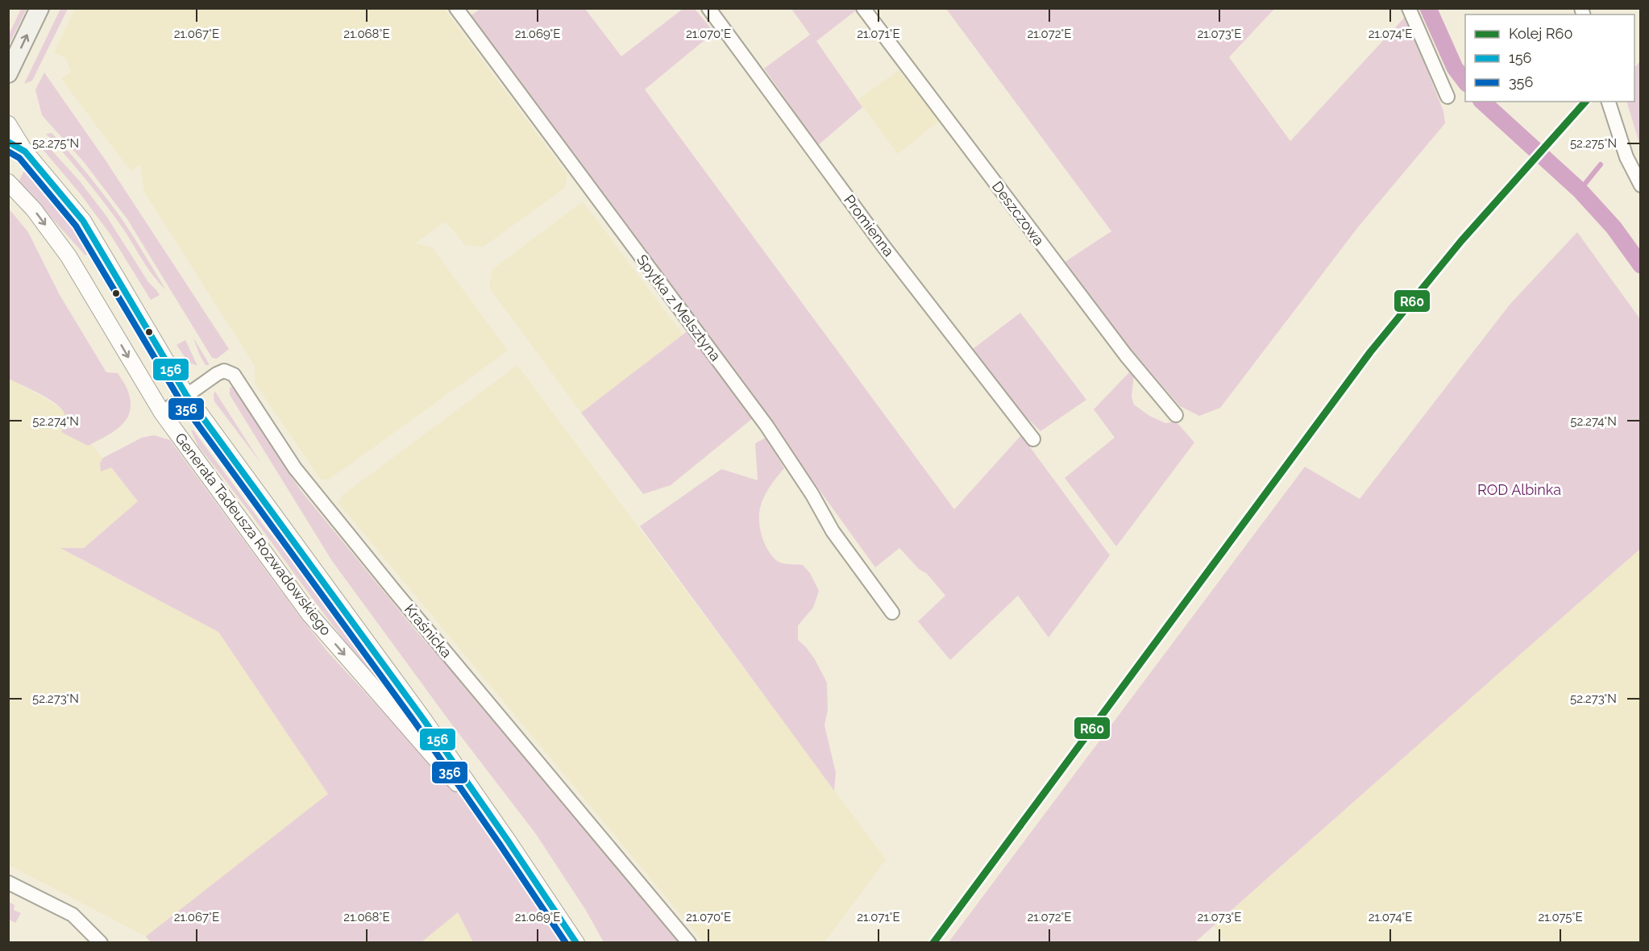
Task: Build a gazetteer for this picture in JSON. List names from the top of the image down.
{
  "streets": {
    "street": [
      "Deszczowa",
      "Promienna",
      "Spytka z Melsztyna",
      "Generała Tadeusza Rozwadowskiego",
      "Kraśnicka"
    ]
  },
  "crossings": [
    ["Generała Tadeusza Rozwadowskiego", "Kraśnicka"]
  ],
  "parks": ["ROD Albinka"],
  "lines": ["rail line R60", "transit line 156", "transit line 356"],
  "legend": ["Kolej R60", "156", "356"],
  "coordinates": [
    "21.067°E",
    "21.068°E",
    "21.069°E",
    "21.070°E",
    "21.071°E",
    "21.072°E",
    "21.073°E",
    "21.074°E",
    "52.275°N",
    "52.274°N",
    "52.273°N",
    "21.075°E"
  ]
}
